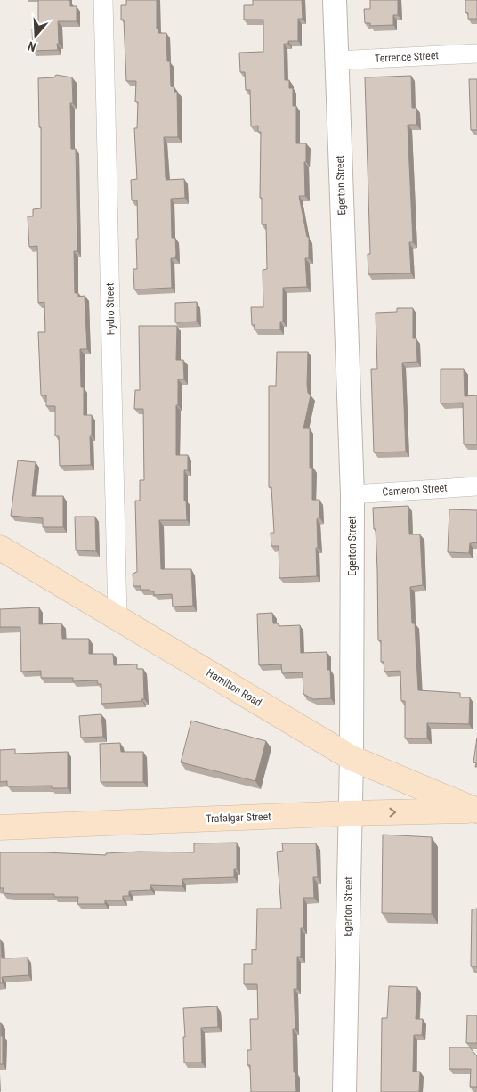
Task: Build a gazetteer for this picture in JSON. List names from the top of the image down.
{
  "streets": {
    "main road": ["Hamilton Road", "Trafalgar Street"],
    "street": [
      "Terrence Street",
      "Egerton Street",
      "Hydro Street",
      "Cameron Street"
    ]
  },
  "crossings": [
    ["Terrence Street", "Egerton Street"],
    ["Egerton Street", "Cameron Street"],
    ["Egerton Street", "Hamilton Road"],
    ["Egerton Street", "Trafalgar Street"],
    ["Hydro Street", "Hamilton Road"],
    ["Hamilton Road", "Trafalgar Street"]
  ],
  "north": "bottom"
}
